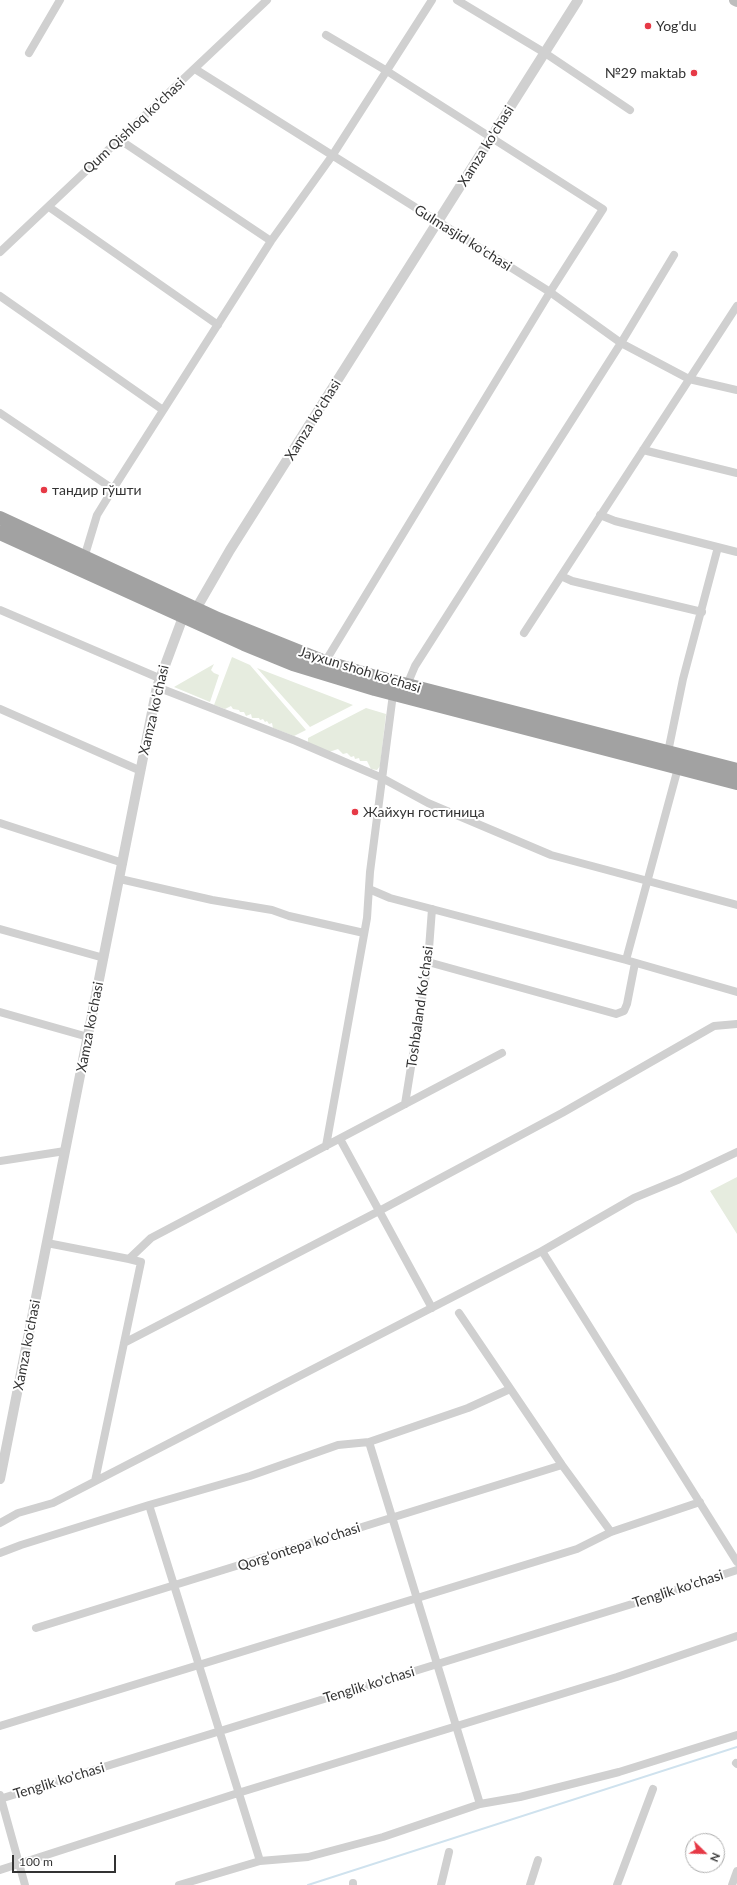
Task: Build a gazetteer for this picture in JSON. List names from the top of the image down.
{
  "streets": {
    "highway": ["Jayxun shoh ko'chasi"],
    "street": [
      "Qum Qishloq ko'chasi",
      "Xamza ko'chasi",
      "Gulmasjid ko'chasi",
      "Toshbaland Koʻchasi",
      "Qorg'ontepa ko'chasi",
      "Tenglik ko'chasi"
    ]
  },
  "crossings": [
    ["Qum Qishloq ko'chasi", "Gulmasjid ko'chasi"],
    ["Xamza ko'chasi", "Gulmasjid ko'chasi"],
    ["Xamza ko'chasi", "Jayxun shoh ko'chasi"]
  ],
  "places": [
    "Yog'du",
    "№29 maktab",
    "тандир гўшти",
    "Жайхун гостиница"
  ],
  "scale_bar": "100 m",
  "north": "bottom right"
}
